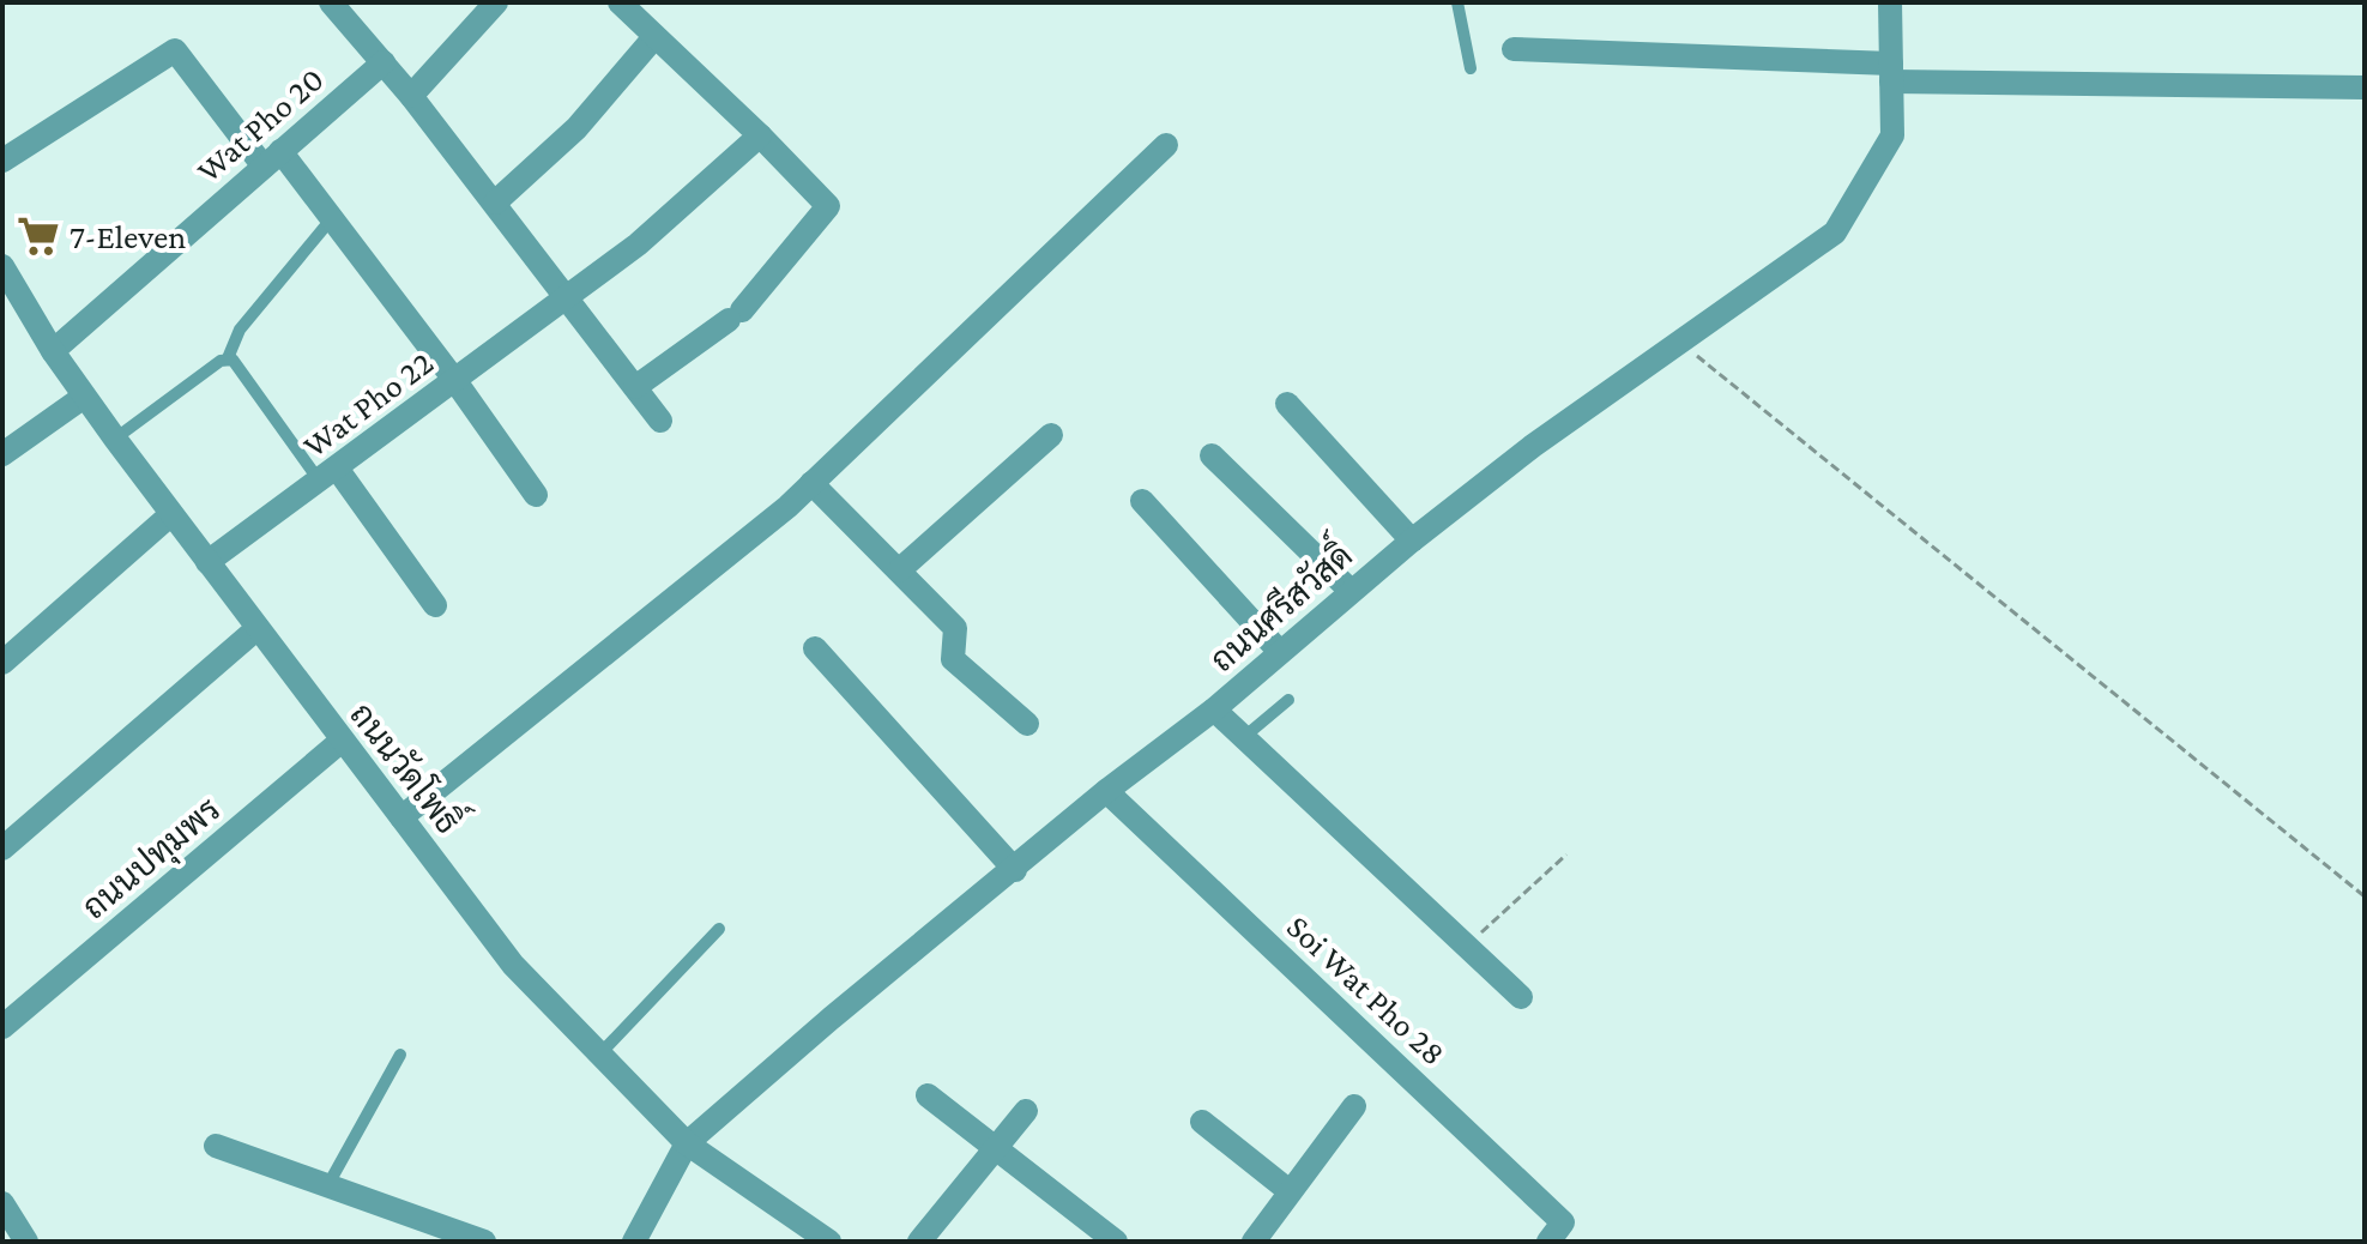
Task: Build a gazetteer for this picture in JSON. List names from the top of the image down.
{
  "streets": {
    "street": [
      "Wat Pho 20",
      "Wat Pho 22",
      "ถนนศรีสวัสดิ์",
      "ถนนวัดโพธิ์",
      "ถนนปทุมพร",
      "Soi Wat Pho 28"
    ]
  },
  "crossings": [
    ["Wat Pho 20", "ถนนวัดโพธิ์"],
    ["Wat Pho 22", "ถนนวัดโพธิ์"],
    ["ถนนศรีสวัสดิ์", "ถนนวัดโพธิ์"],
    ["ถนนศรีสวัสดิ์", "Soi Wat Pho 28"],
    ["ถนนวัดโพธิ์", "ถนนปทุมพร"]
  ],
  "places": {
    "supermarket": ["7-Eleven"]
  }
}
